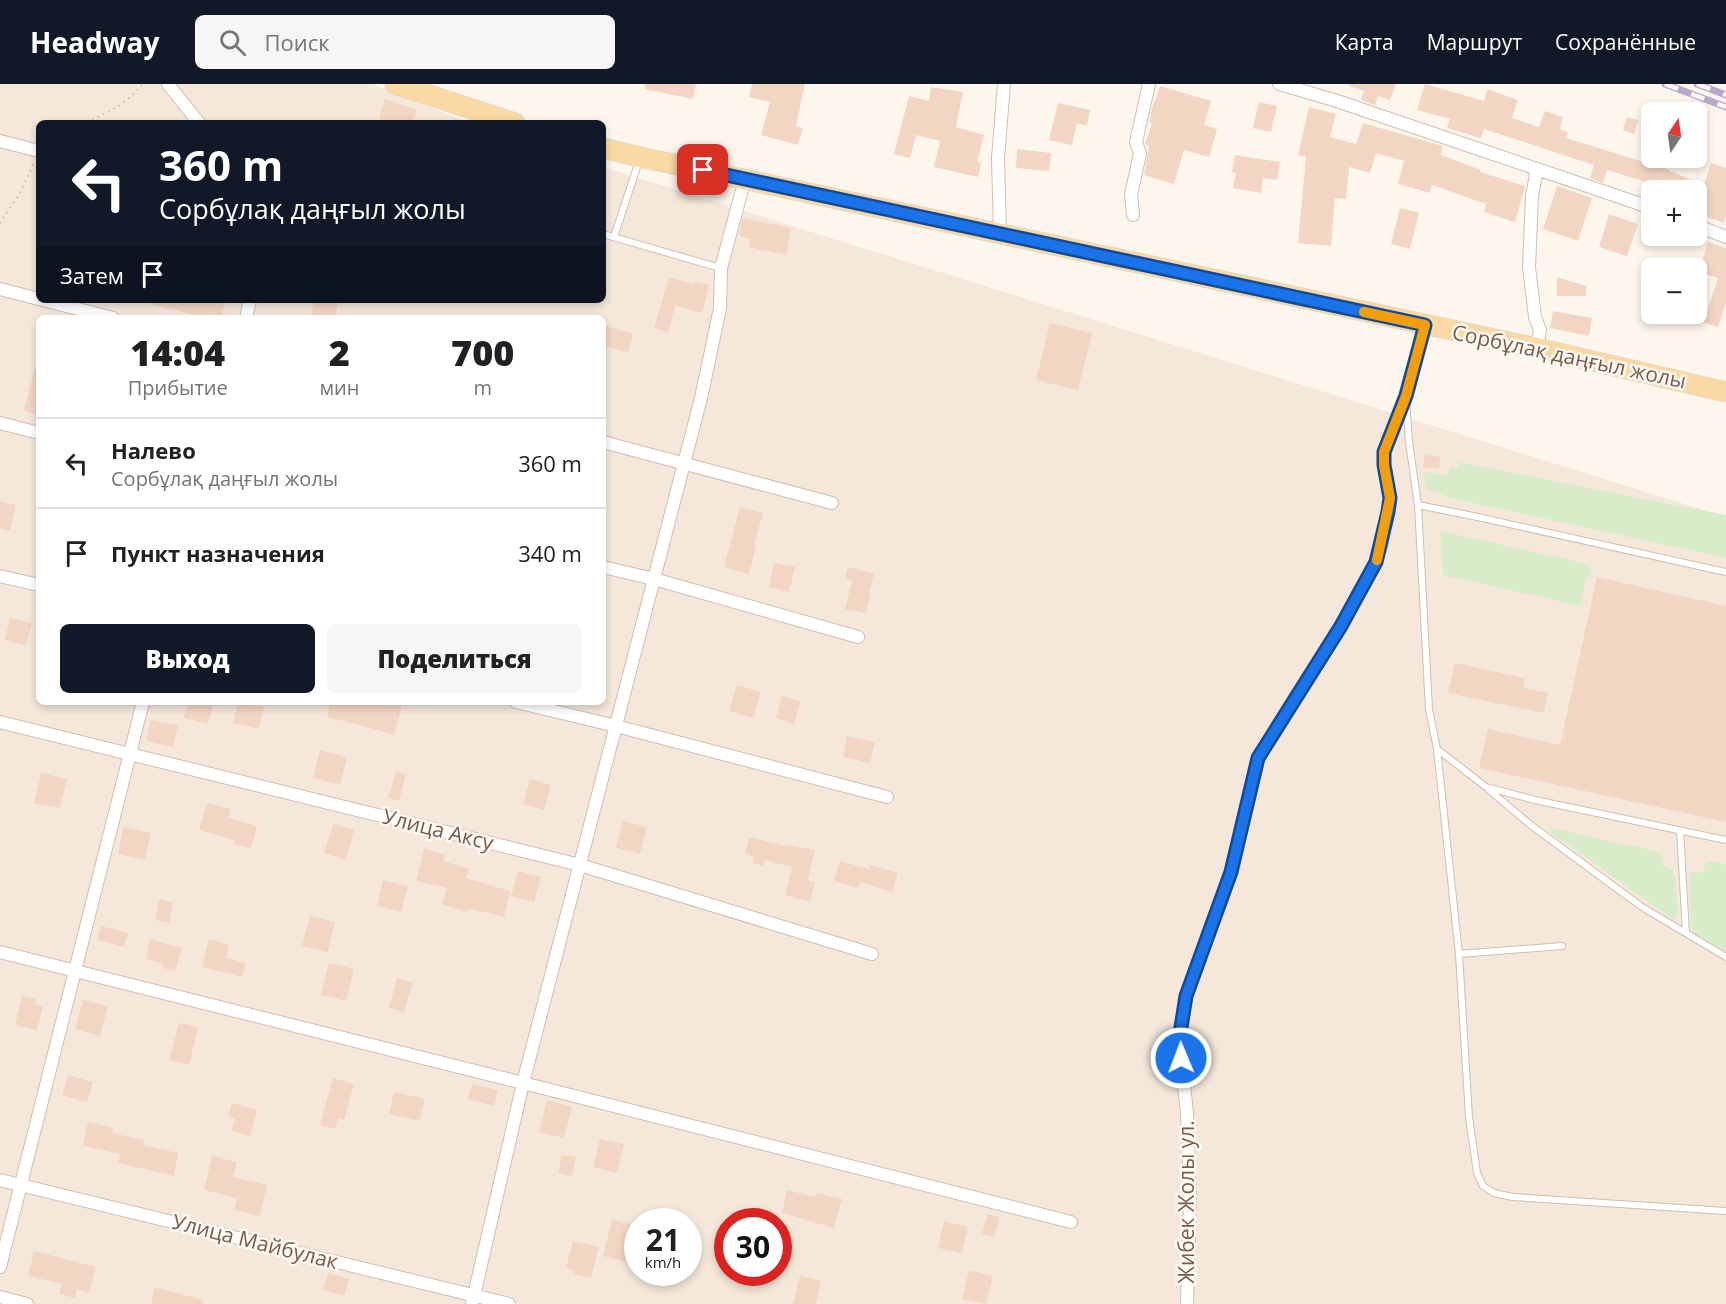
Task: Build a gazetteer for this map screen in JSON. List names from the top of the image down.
{
  "streets": {
    "main road": ["Сорбұлақ даңғыл жолы"],
    "street": ["Улица Аксу", "Жибек Жолы ул.", "Улица Майбулак"]
  },
  "crossings": [
    ["Сорбұлақ даңғыл жолы", "Жибек Жолы ул."]
  ],
  "north": "top",
  "page": {
    "header": "Headway",
    "search": "Поиск",
    "nav": ["Карта", "Маршрут", "Сохранённые"],
    "map_buttons": ["+", "−"],
    "turn": ["360 m", "Сорбұлақ даңғыл жолы"],
    "then": "Затем",
    "eta": [
      "14:04",
      "Прибытие",
      "2",
      "мин",
      "700",
      "m"
    ],
    "list": [
      {
        "name": "Налево",
        "note": "Сорбұлақ даңғыл жолы",
        "value": "360 m"
      },
      {
        "name": "Пункт назначения",
        "value": "340 m"
      }
    ],
    "buttons": ["Выход", "Поделиться"],
    "speed": "21 km/h",
    "limit": "30"
  }
}
